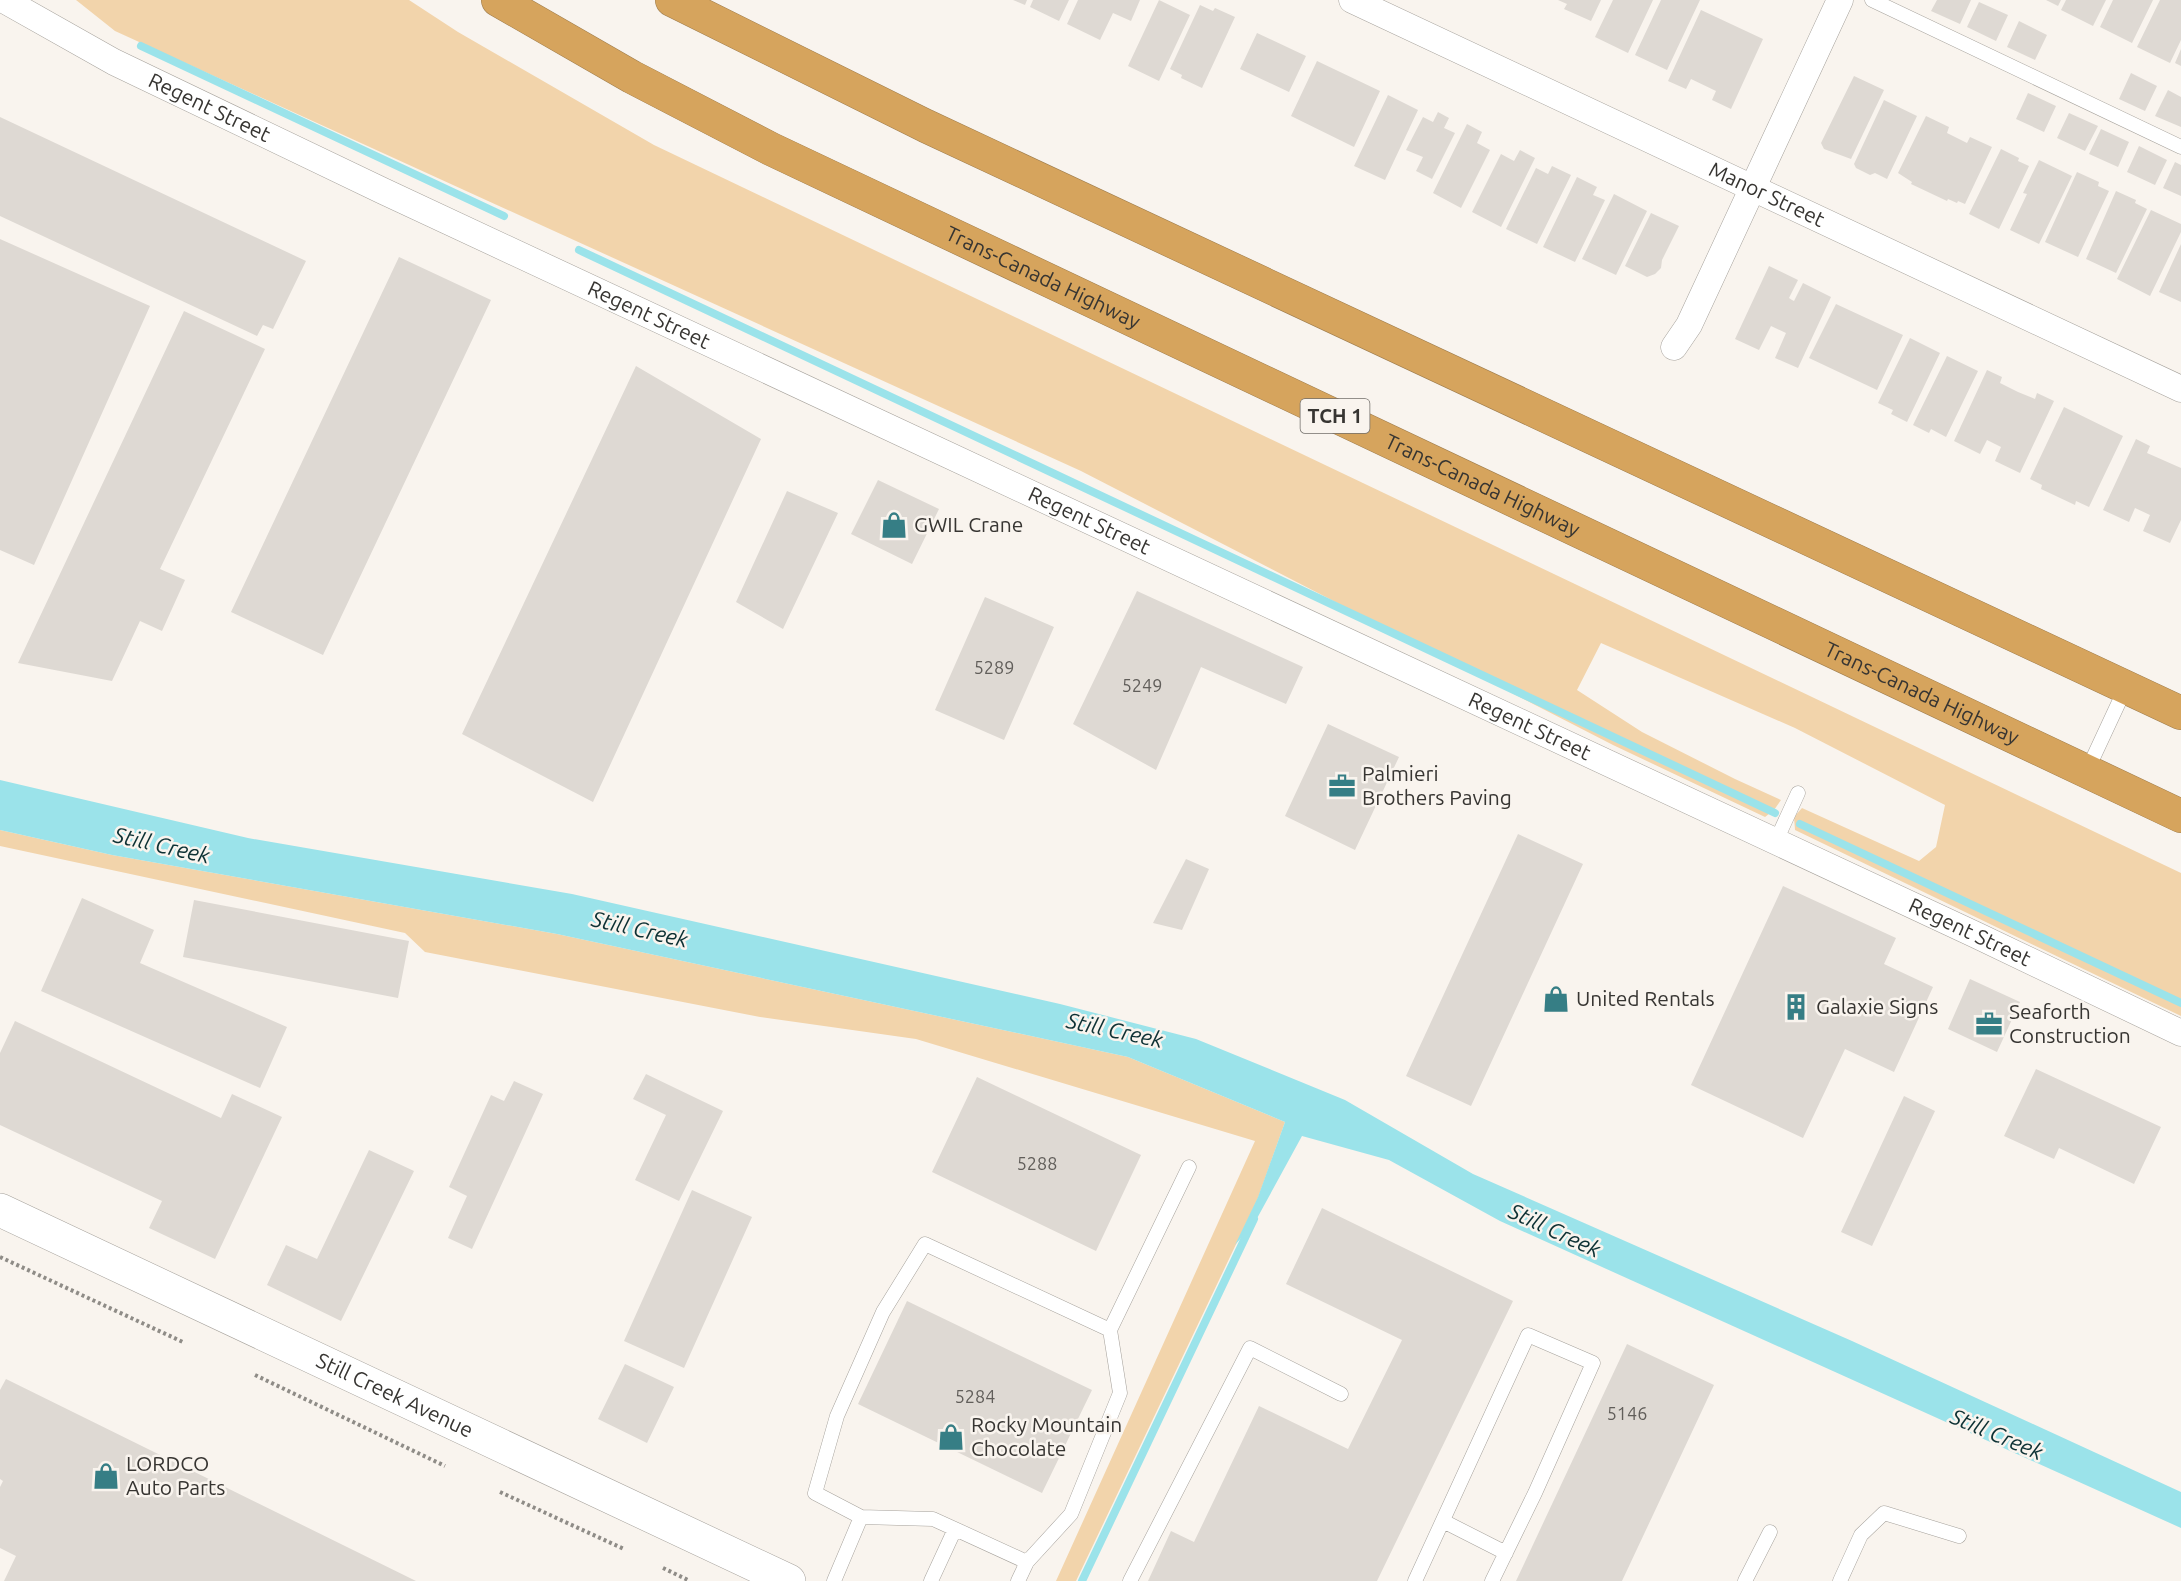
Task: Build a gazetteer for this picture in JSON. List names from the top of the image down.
{
  "streets": {
    "highway": ["Trans-Canada Highway", "TCH 1"],
    "street": ["Regent Street", "Manor Street", "Still Creek Avenue"]
  },
  "water": ["Still Creek"],
  "places": {
    "shop": [
      "GWIL Crane",
      "United Rentals",
      "Rocky Mountain Chocolate",
      "LORDCO Auto Parts"
    ],
    "office": ["Palmieri Brothers Paving", "Seaforth Construction"],
    "building": ["Galaxie Signs"]
  },
  "house_numbers": [
    "5289",
    "5249",
    "5288",
    "5284",
    "5146"
  ]
}
